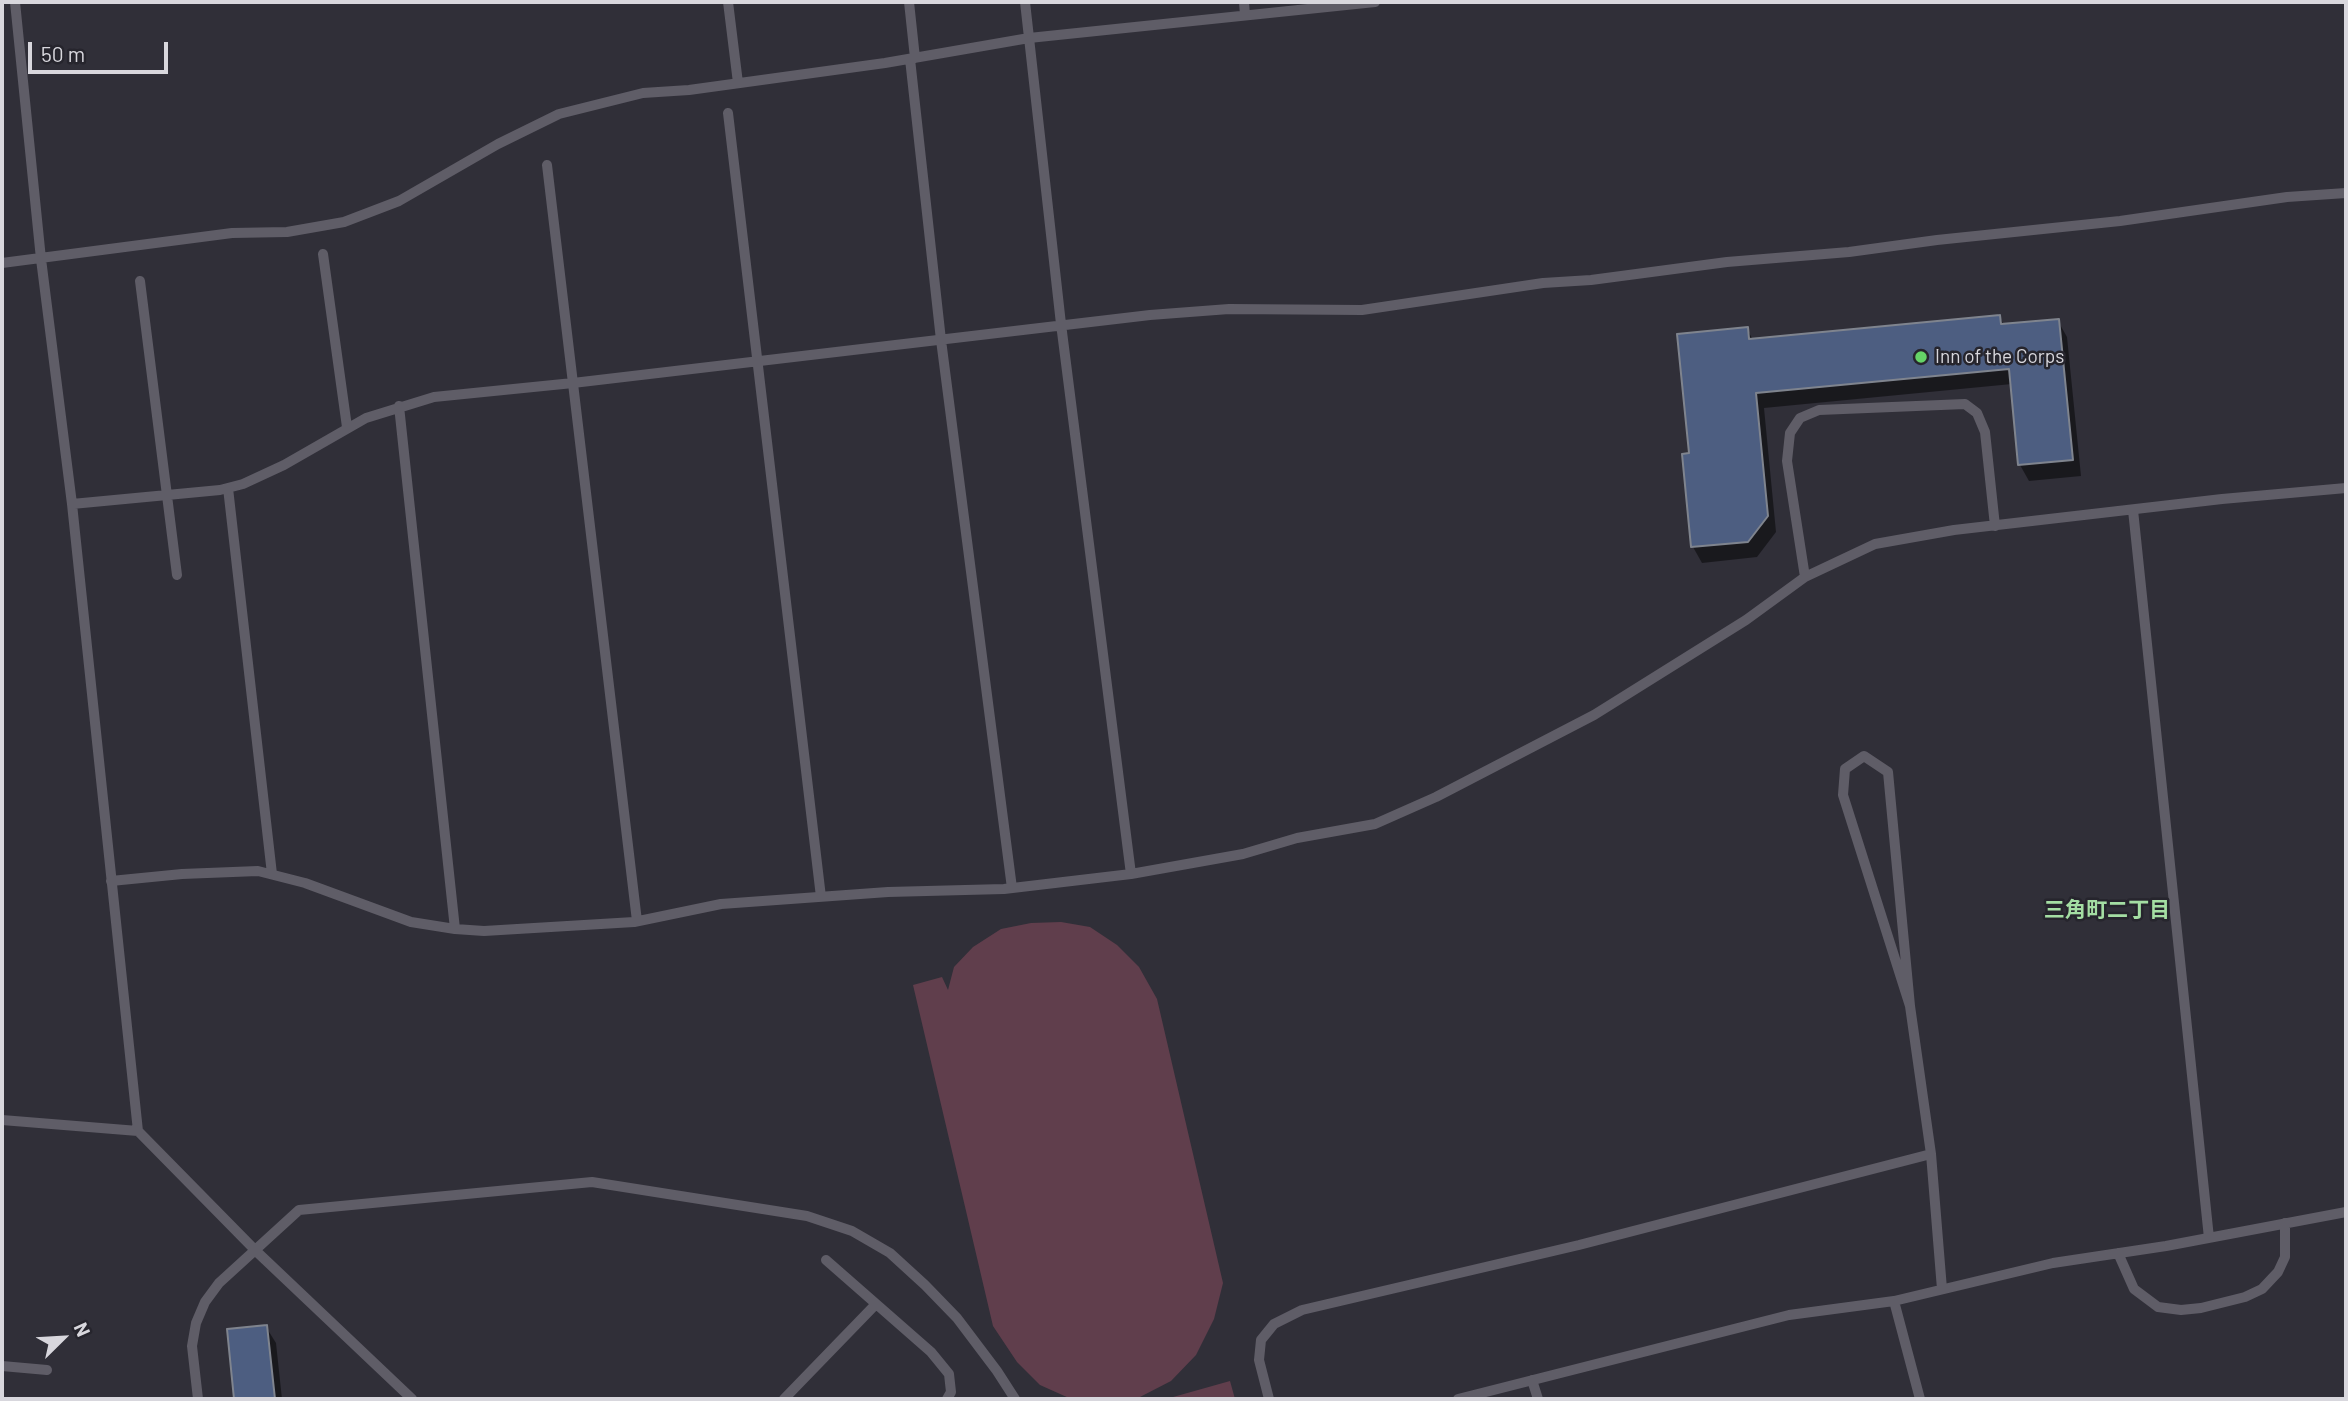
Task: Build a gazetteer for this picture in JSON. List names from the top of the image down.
{
  "districts": ["三角町二丁目"],
  "places": ["Inn of the Corps"],
  "scale_bar": "50 m",
  "north": "top right"
}
